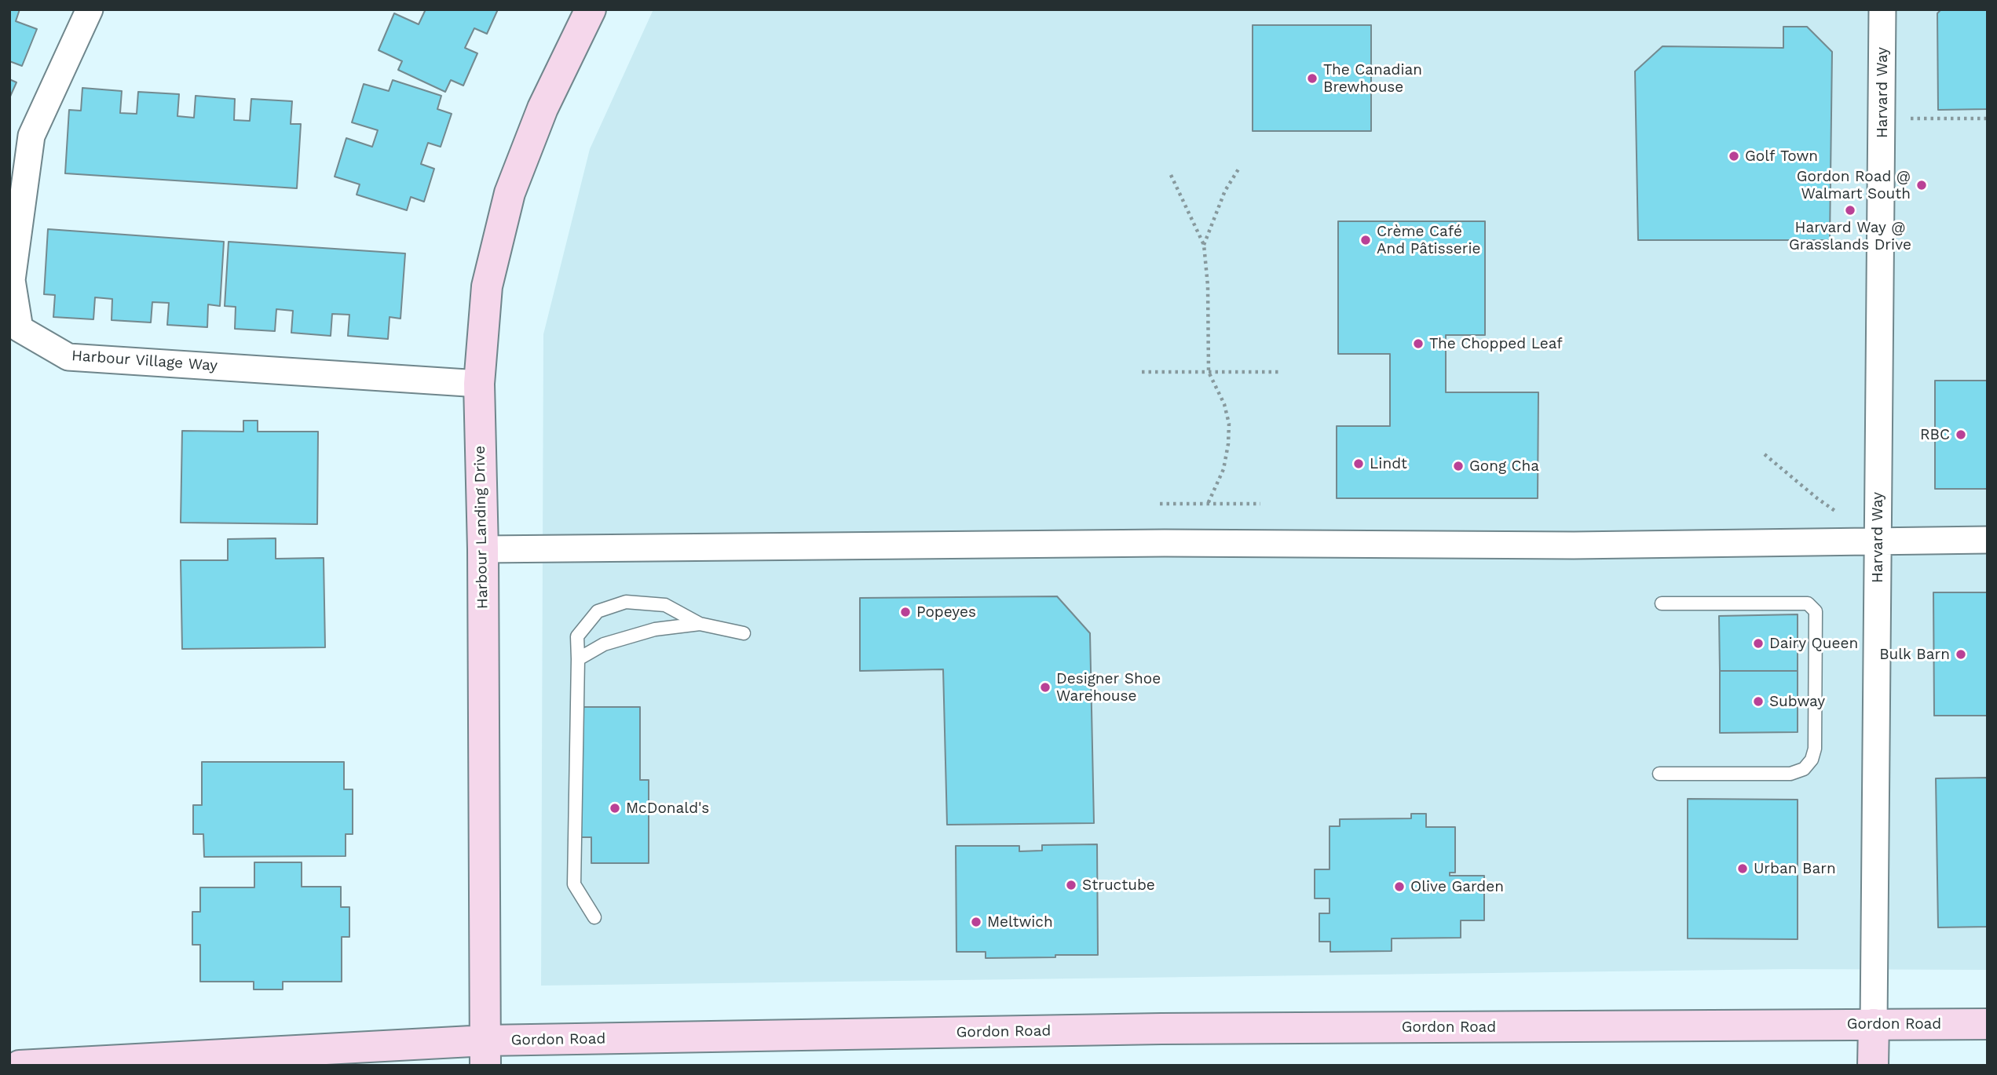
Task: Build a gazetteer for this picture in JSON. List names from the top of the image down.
{
  "streets": {
    "main road": ["Harvard Way", "Harbour Landing Drive", "Gordon Road"],
    "street": ["Harbour Village Way"]
  },
  "crossings": [
    ["Harvard Way", "Gordon Road"],
    ["Harbour Village Way", "Harbour Landing Drive"],
    ["Harbour Landing Drive", "Gordon Road"]
  ],
  "places": [
    "The Canadian Brewhouse",
    "Golf Town",
    "Gordon Road @ Walmart South",
    "Harvard Way @ Grasslands Drive",
    "Crème Café And Pâtisserie",
    "The Chopped Leaf",
    "RBC",
    "Lindt",
    "Gong Cha",
    "Popeyes",
    "Dairy Queen",
    "Bulk Barn",
    "Designer Shoe Warehouse",
    "Subway",
    "McDonald's",
    "Urban Barn",
    "Structube",
    "Olive Garden",
    "Meltwich"
  ]
}
